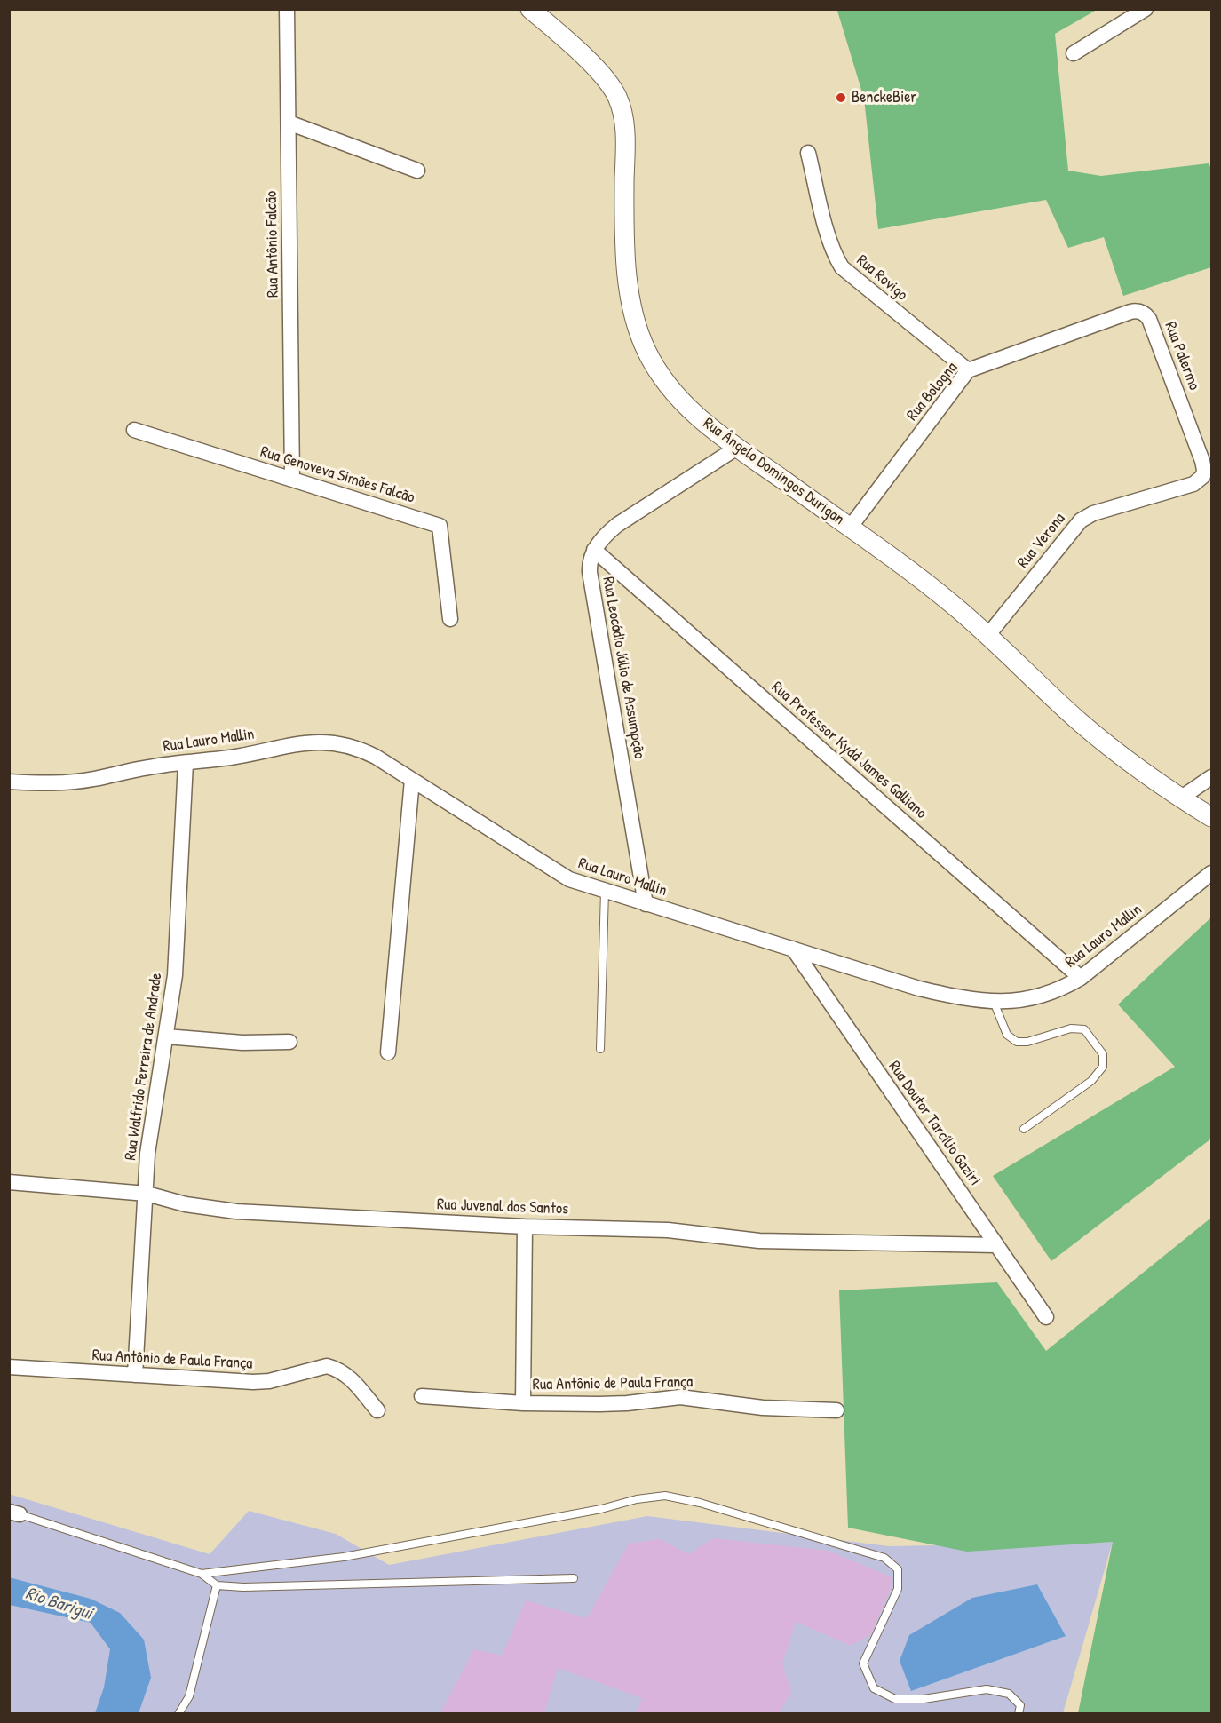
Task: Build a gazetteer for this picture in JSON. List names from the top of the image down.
{
  "streets": {
    "street": [
      "Rua Antônio Falcão",
      "Rua Rovigo",
      "Rua Palermo",
      "Rua Bologna",
      "Rua Ângelo Domingos Durigan",
      "Rua Genoveva Simões Falcão",
      "Rua Verona",
      "Rua Leocádio Júlio de Assumpção",
      "Rua Lauro Mallin",
      "Rua Professor Kydd James Galliano",
      "Rua Walfrido Ferreira de Andrade",
      "Rua Doutor Tarcílio Gaziri",
      "Rua Juvenal dos Santos",
      "Rua Antônio de Paula França"
    ]
  },
  "crossings": [
    ["Rua Antônio Falcão", "Rua Genoveva Simões Falcão"],
    ["Rua Rovigo", "Rua Bologna"],
    ["Rua Palermo", "Rua Bologna"],
    ["Rua Palermo", "Rua Verona"],
    ["Rua Bologna", "Rua Ângelo Domingos Durigan"],
    ["Rua Ângelo Domingos Durigan", "Rua Verona"],
    ["Rua Leocádio Júlio de Assumpção", "Rua Lauro Mallin"],
    ["Rua Leocádio Júlio de Assumpção", "Rua Professor Kydd James Galliano"],
    ["Rua Lauro Mallin", "Rua Professor Kydd James Galliano"],
    ["Rua Lauro Mallin", "Rua Walfrido Ferreira de Andrade"],
    ["Rua Lauro Mallin", "Rua Doutor Tarcílio Gaziri"],
    ["Rua Walfrido Ferreira de Andrade", "Rua Juvenal dos Santos"],
    ["Rua Walfrido Ferreira de Andrade", "Rua Antônio de Paula França"],
    ["Rua Doutor Tarcílio Gaziri", "Rua Juvenal dos Santos"]
  ],
  "water": ["Rio Barigui"],
  "places": ["BenckeBier"]
}
